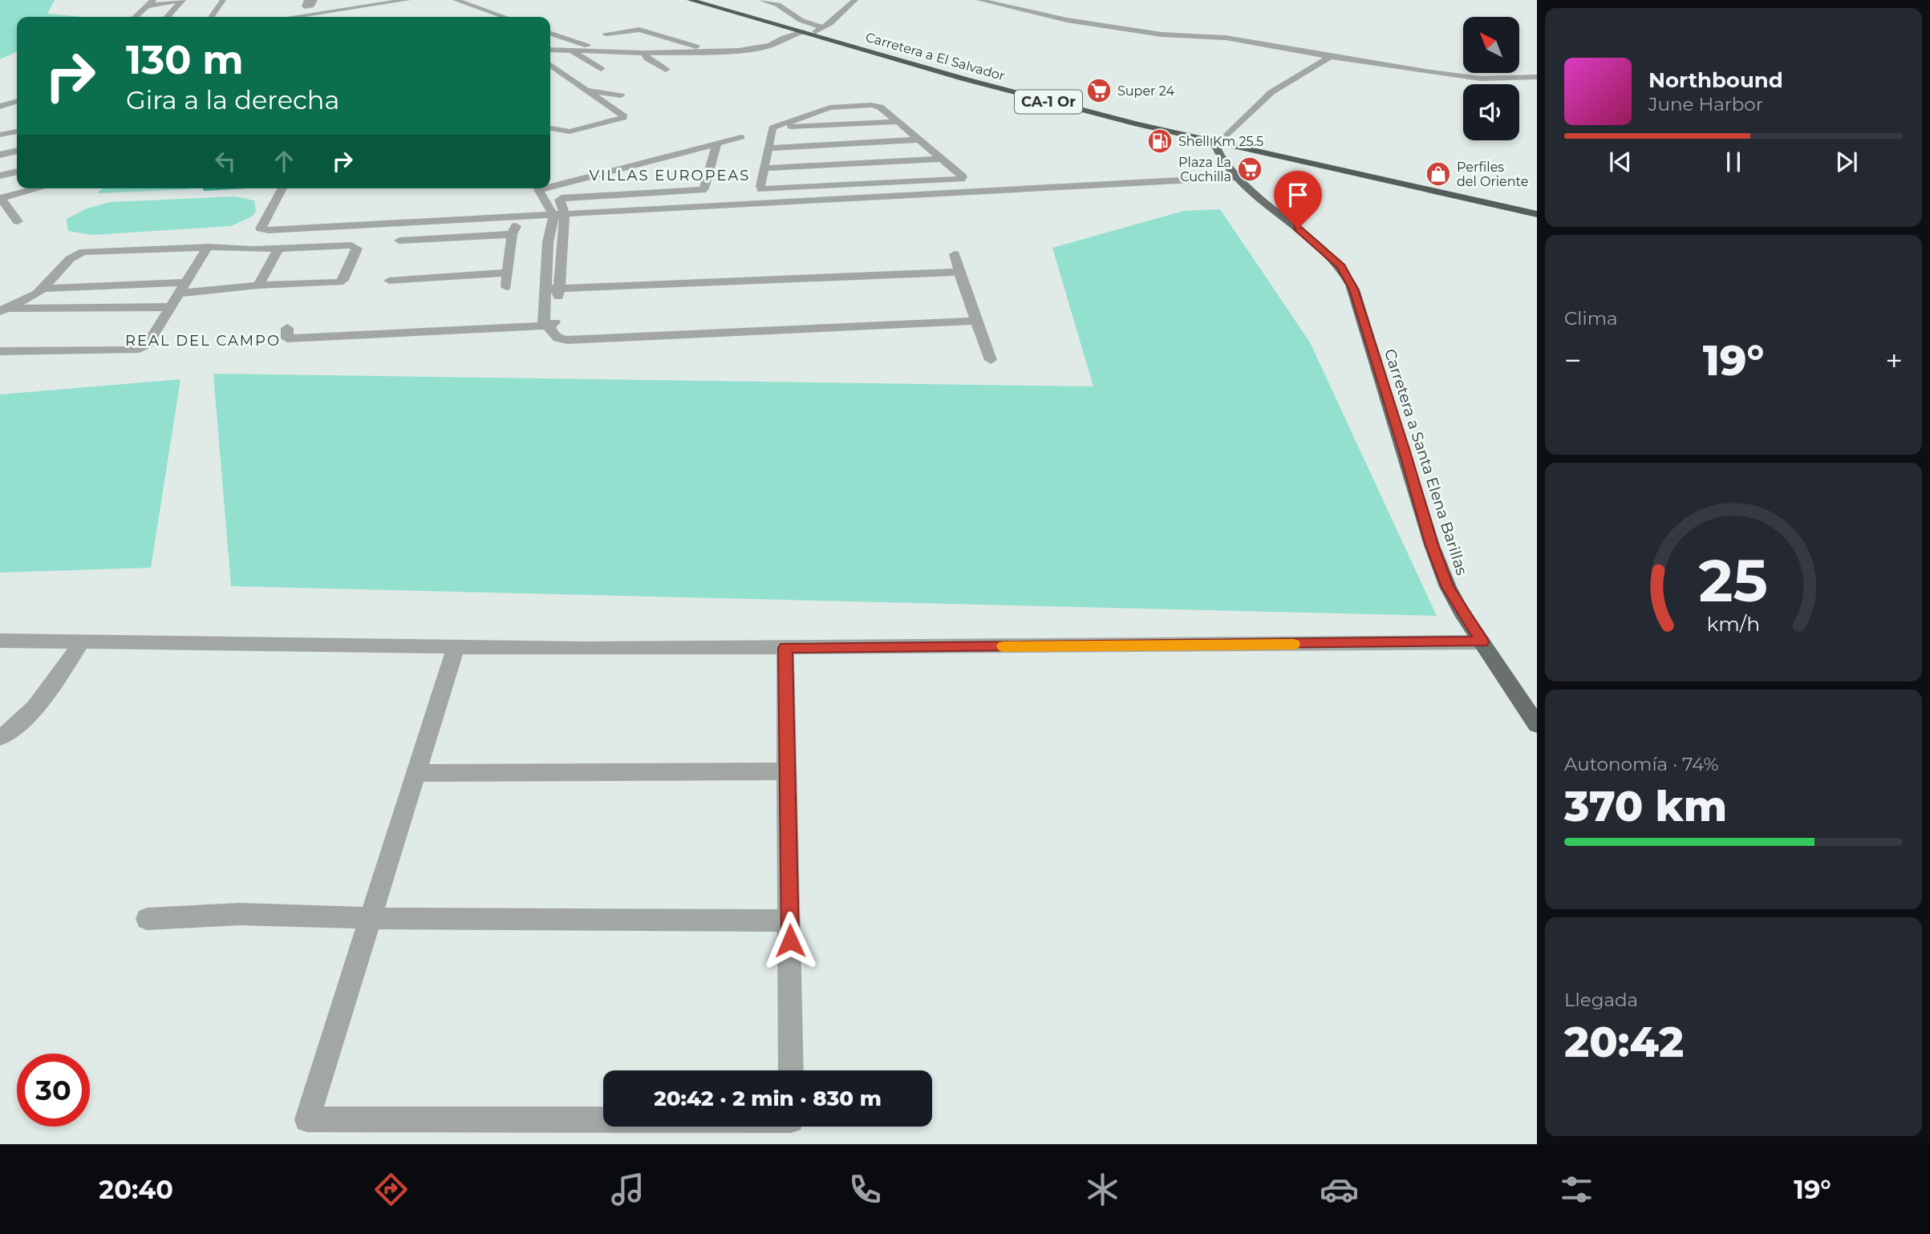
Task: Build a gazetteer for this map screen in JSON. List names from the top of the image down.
{
  "streets": {
    "highway": ["Carretera a El Salvador", "CA-1 Or"],
    "main road": ["Carretera a Santa Elena Barillas"]
  },
  "crossings": [
    ["Carretera a El Salvador", "Carretera a Santa Elena Barillas"]
  ],
  "districts": ["VILLAS EUROPEAS", "REAL DEL CAMPO"],
  "places": {
    "supermarket": ["Super 24", "Plaza La Cuchilla"],
    "fuel station": ["Shell Km 25.5"],
    "shop": ["Perfiles del Oriente"]
  },
  "north": "top left",
  "page": {
    "turn": ["130 m", "Gira a la derecha"],
    "song": ["Northbound", "June Harbor"],
    "tile": [
      "Clima",
      ["Autonomía · 74%", "370 km"],
      ["Llegada", "20:42"]
    ],
    "heat": ["−", "19°", "+"],
    "limit": "30",
    "trip": "20:42 · 2 min · 830 m",
    "tabs": ["20:40", "19°"],
    "gauge": ["25", "km/h"]
  }
}
